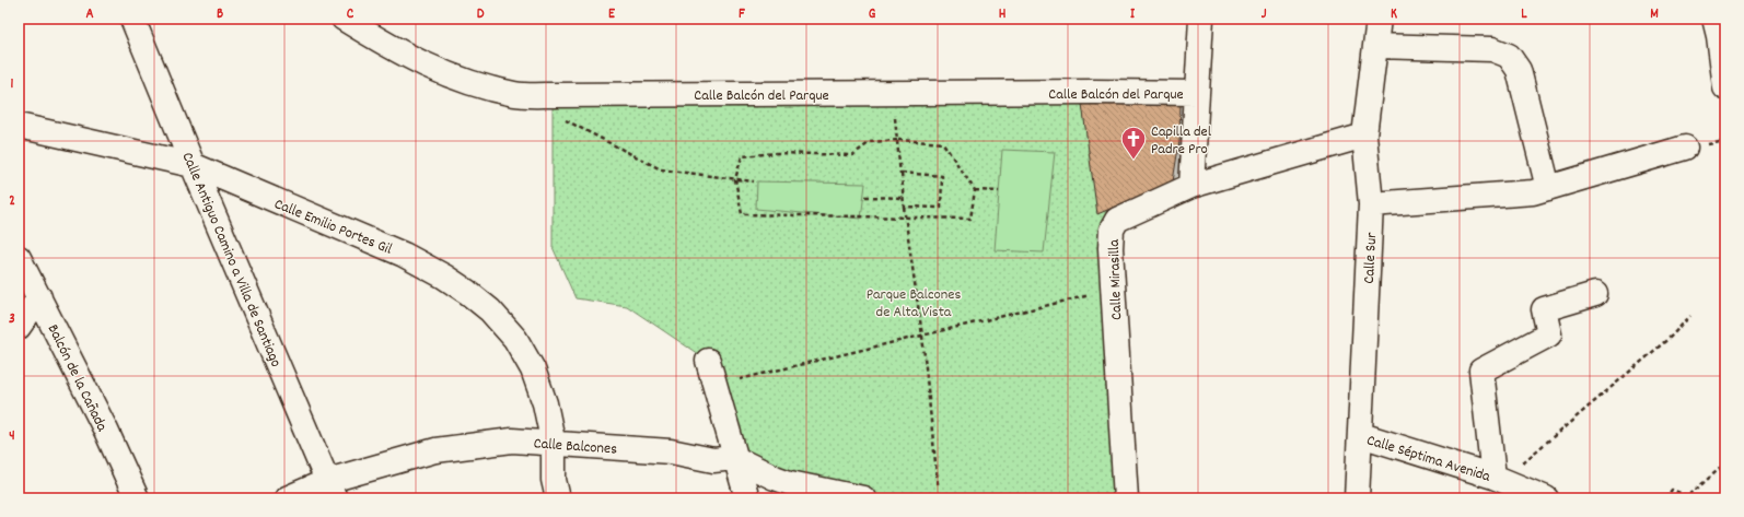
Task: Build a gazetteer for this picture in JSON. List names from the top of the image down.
{
  "streets": {
    "street": [
      "Calle Balcón del Parque",
      "Calle Emilio Portes Gil",
      "Calle Sur",
      "Calle Antiguo Camino a Villa de Santiago",
      "Calle Mirasilla",
      "Balcón de la Cañada",
      "Calle Balcones",
      "Calle Séptima Avenida"
    ]
  },
  "crossings": [
    ["Calle Emilio Portes Gil", "Calle Antiguo Camino a Villa de Santiago"],
    ["Calle Emilio Portes Gil", "Calle Balcones"],
    ["Calle Sur", "Calle Mirasilla"],
    ["Calle Sur", "Calle Séptima Avenida"],
    ["Calle Antiguo Camino a Villa de Santiago", "Calle Balcones"]
  ],
  "parks": ["Parque Balcones de Alta Vista"],
  "places": {
    "church": ["Capilla del Padre Pro"]
  },
  "grid": {
    "columns": [
      "A",
      "B",
      "C",
      "D",
      "E",
      "F",
      "G",
      "H",
      "I",
      "J",
      "K",
      "L",
      "M"
    ],
    "rows": [
      "1",
      "2",
      "3",
      "4"
    ]
  }
}
